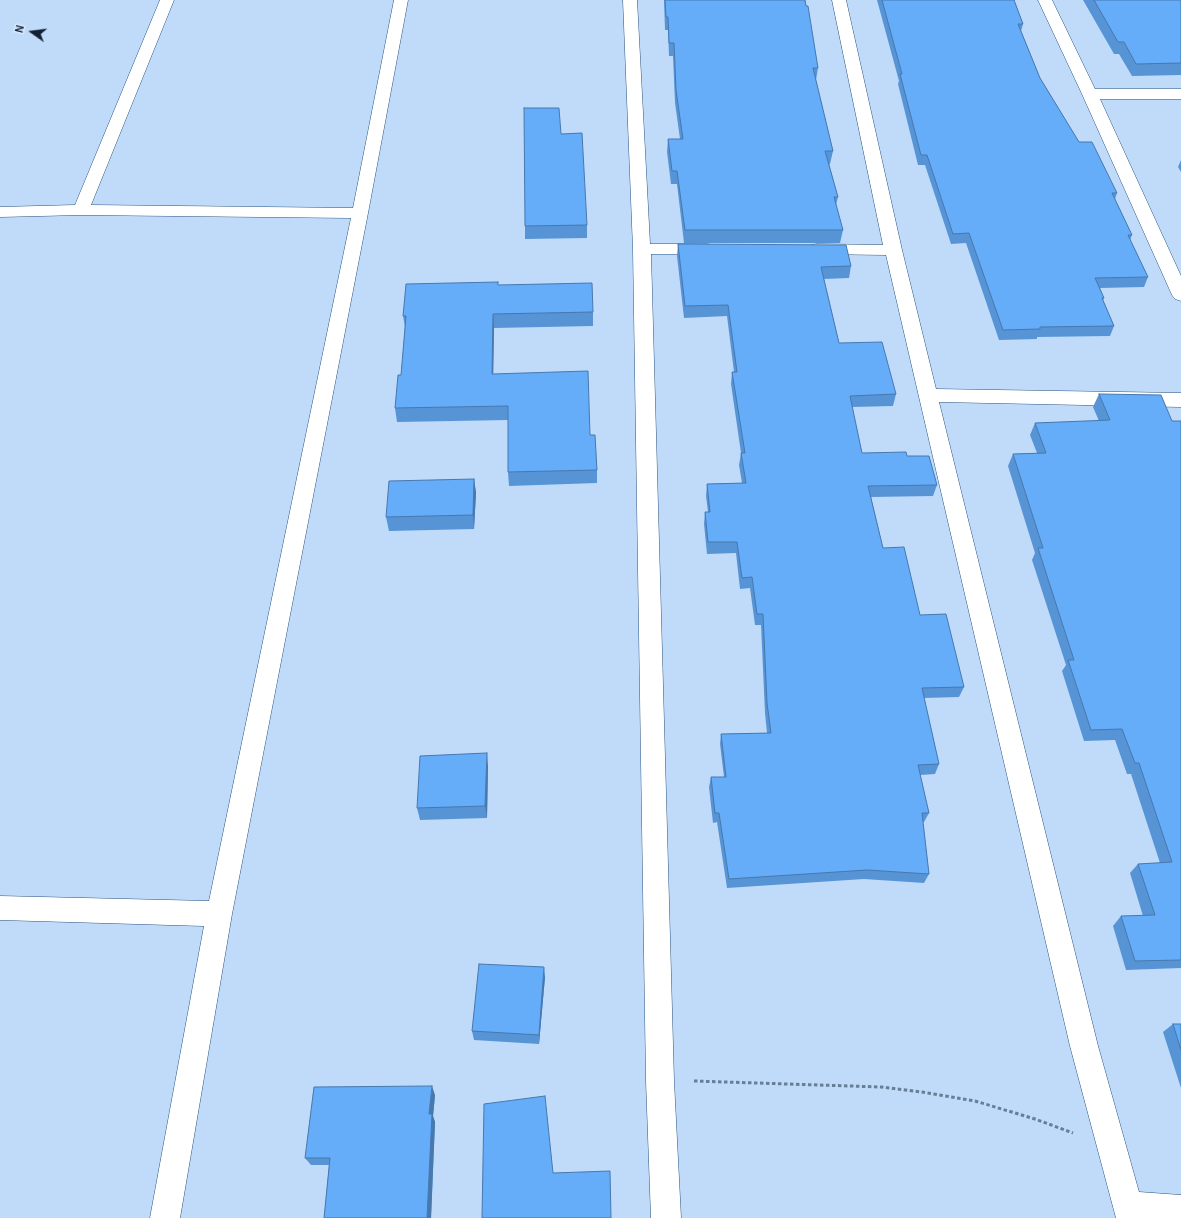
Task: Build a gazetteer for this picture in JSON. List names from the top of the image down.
{
  "north": "left"
}
